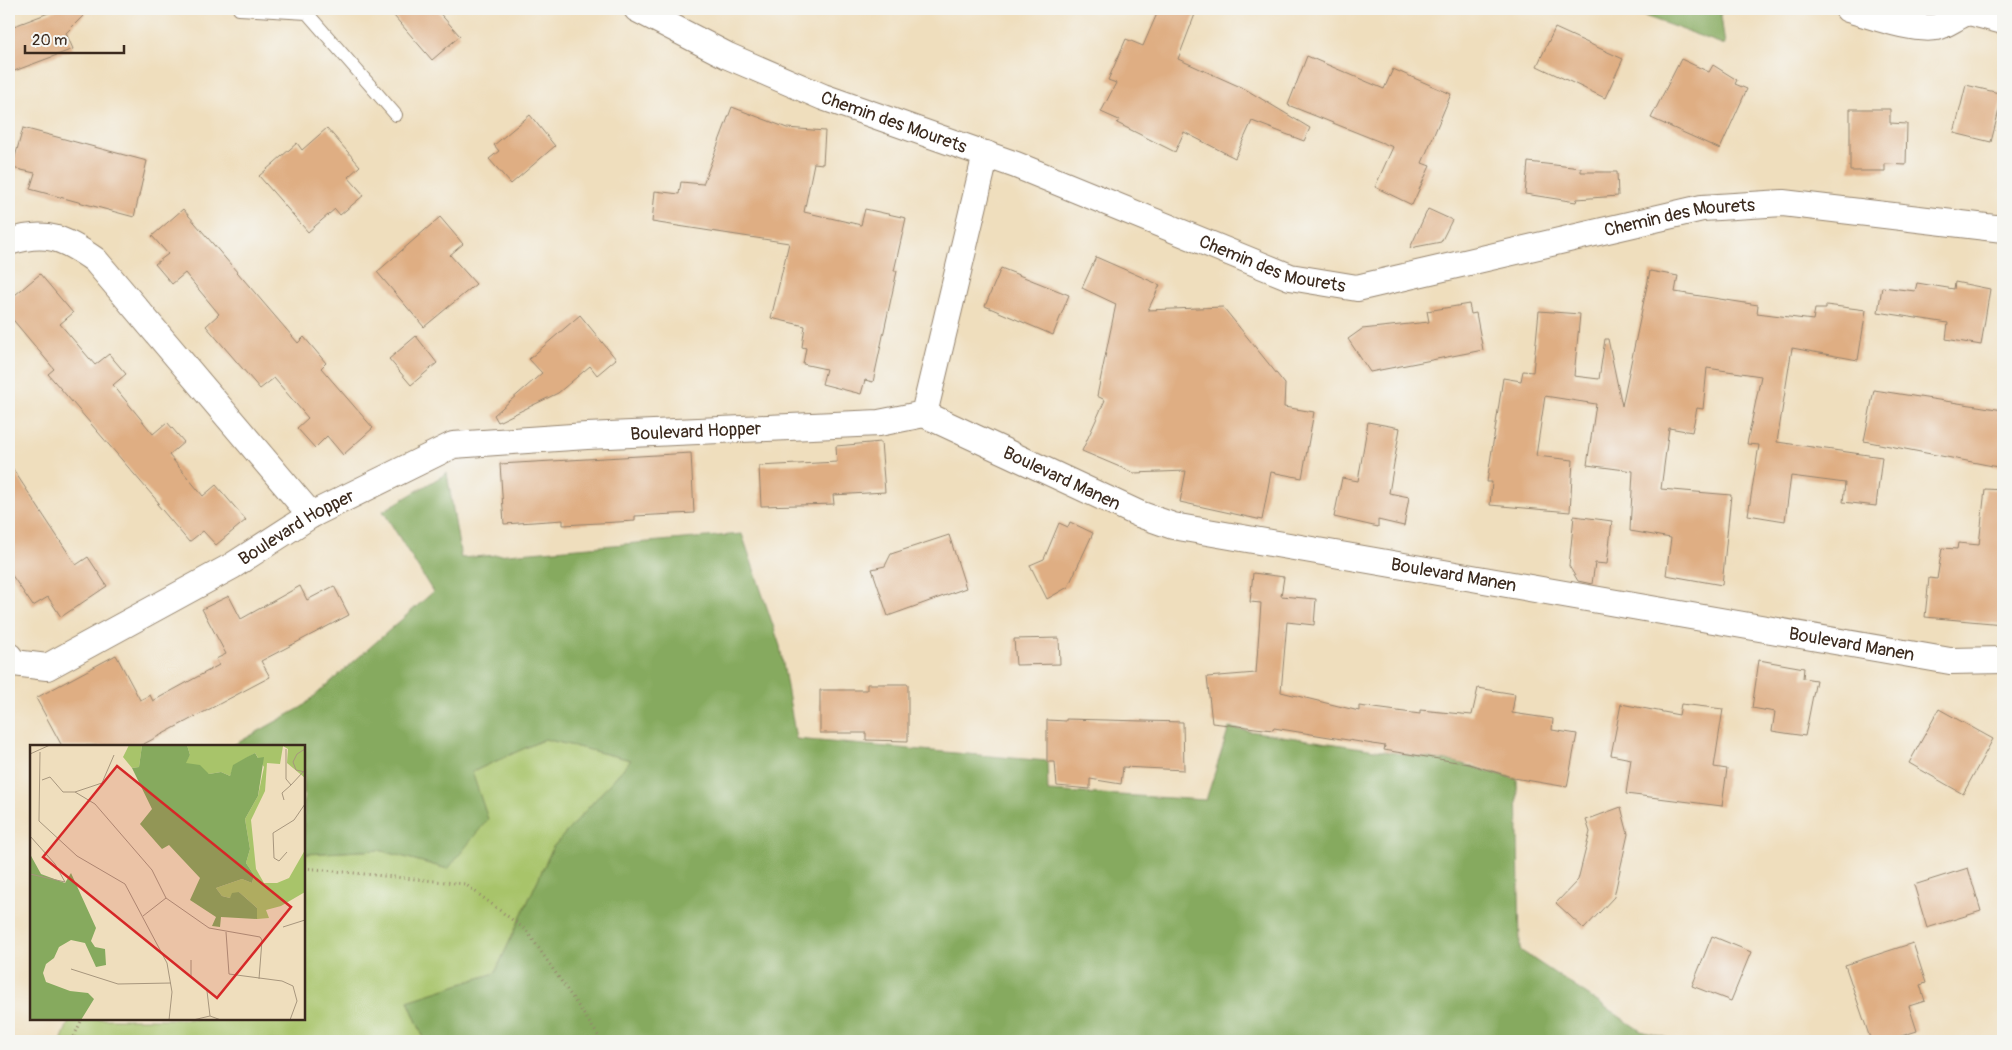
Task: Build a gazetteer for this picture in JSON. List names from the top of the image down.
{
  "streets": {
    "street": ["Chemin des Mourets", "Boulevard Hopper", "Boulevard Manen"]
  },
  "crossings": [
    ["Boulevard Hopper", "Boulevard Manen"]
  ],
  "scale_bar": "20 m"
}
